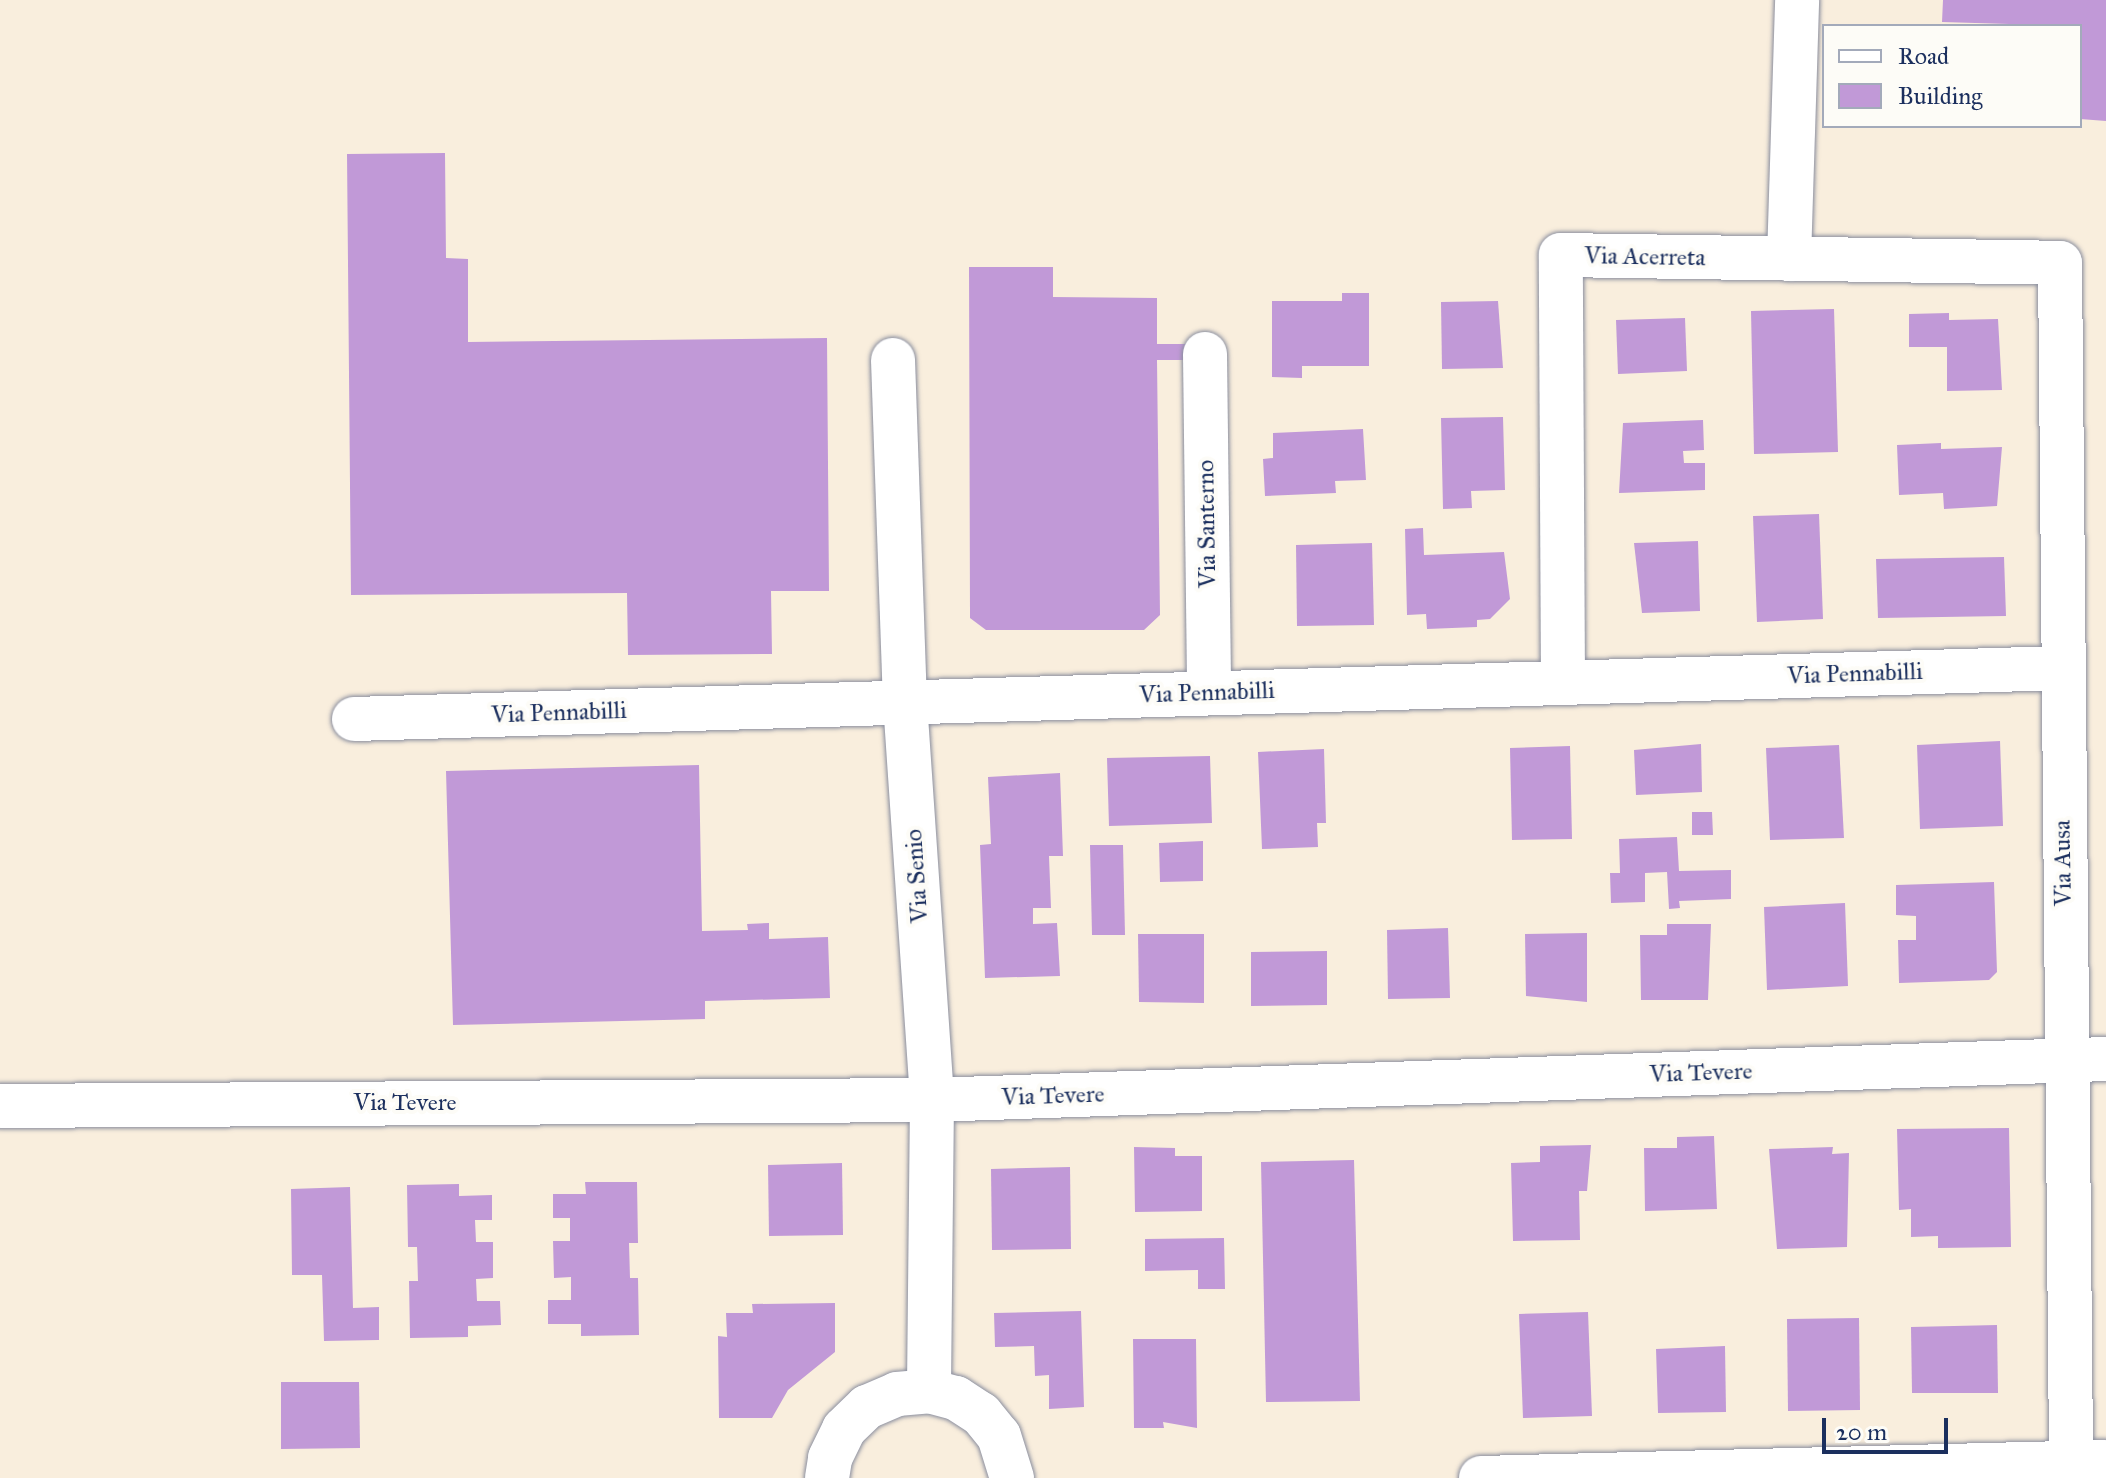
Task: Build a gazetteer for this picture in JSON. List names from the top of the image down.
{
  "streets": {
    "street": [
      "Via Acerreta",
      "Via Santerno",
      "Via Pennabilli",
      "Via Ausa",
      "Via Senio",
      "Via Tevere"
    ]
  },
  "crossings": [
    ["Via Acerreta", "Via Pennabilli"],
    ["Via Acerreta", "Via Ausa"],
    ["Via Santerno", "Via Pennabilli"],
    ["Via Pennabilli", "Via Ausa"],
    ["Via Pennabilli", "Via Senio"],
    ["Via Ausa", "Via Tevere"],
    ["Via Senio", "Via Tevere"]
  ],
  "legend": ["Road", "Building"],
  "scale_bar": "20 m"
}
